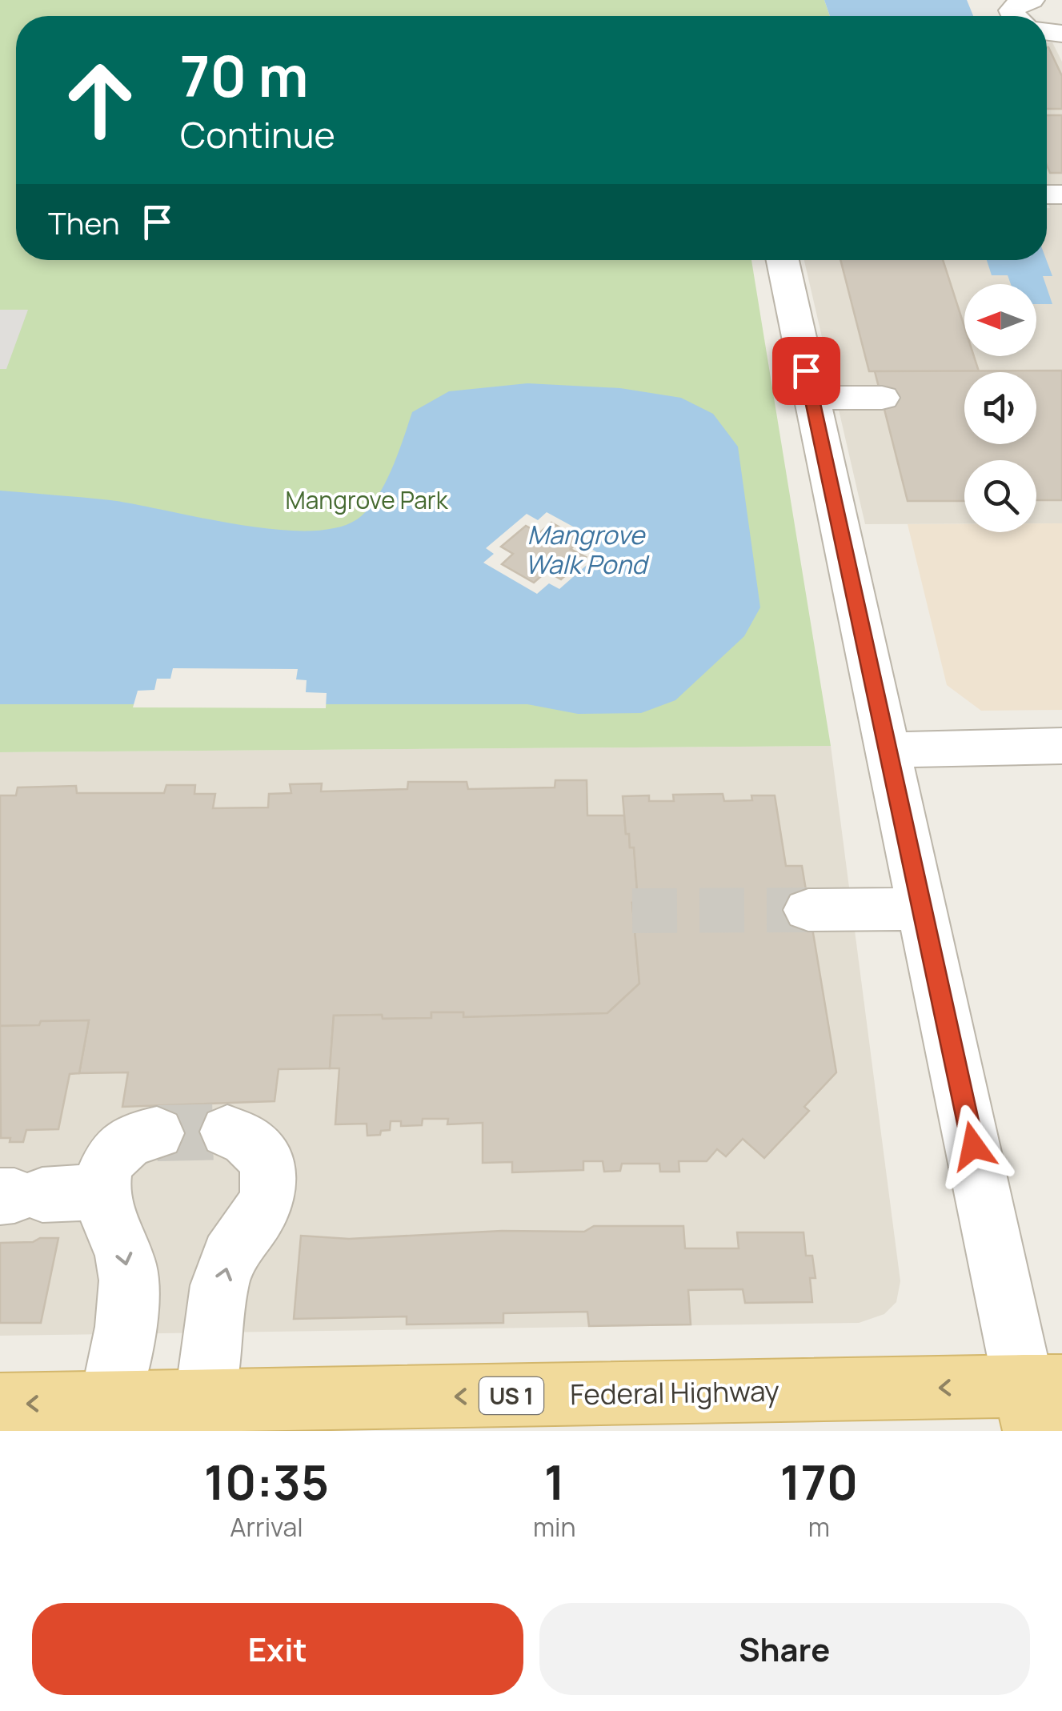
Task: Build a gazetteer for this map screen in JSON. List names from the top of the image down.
{
  "streets": {
    "main road": ["Federal Highway", "US 1"]
  },
  "one_way": ["Federal Highway"],
  "water": ["Mangrove Walk Pond"],
  "parks": ["Mangrove Park"],
  "north": "left",
  "page": {
    "turn": ["70 m", "Continue"],
    "then": "Then",
    "eta": [
      "10:35",
      "Arrival",
      "1",
      "min",
      "170",
      "m"
    ],
    "buttons": ["Exit", "Share"]
  }
}
